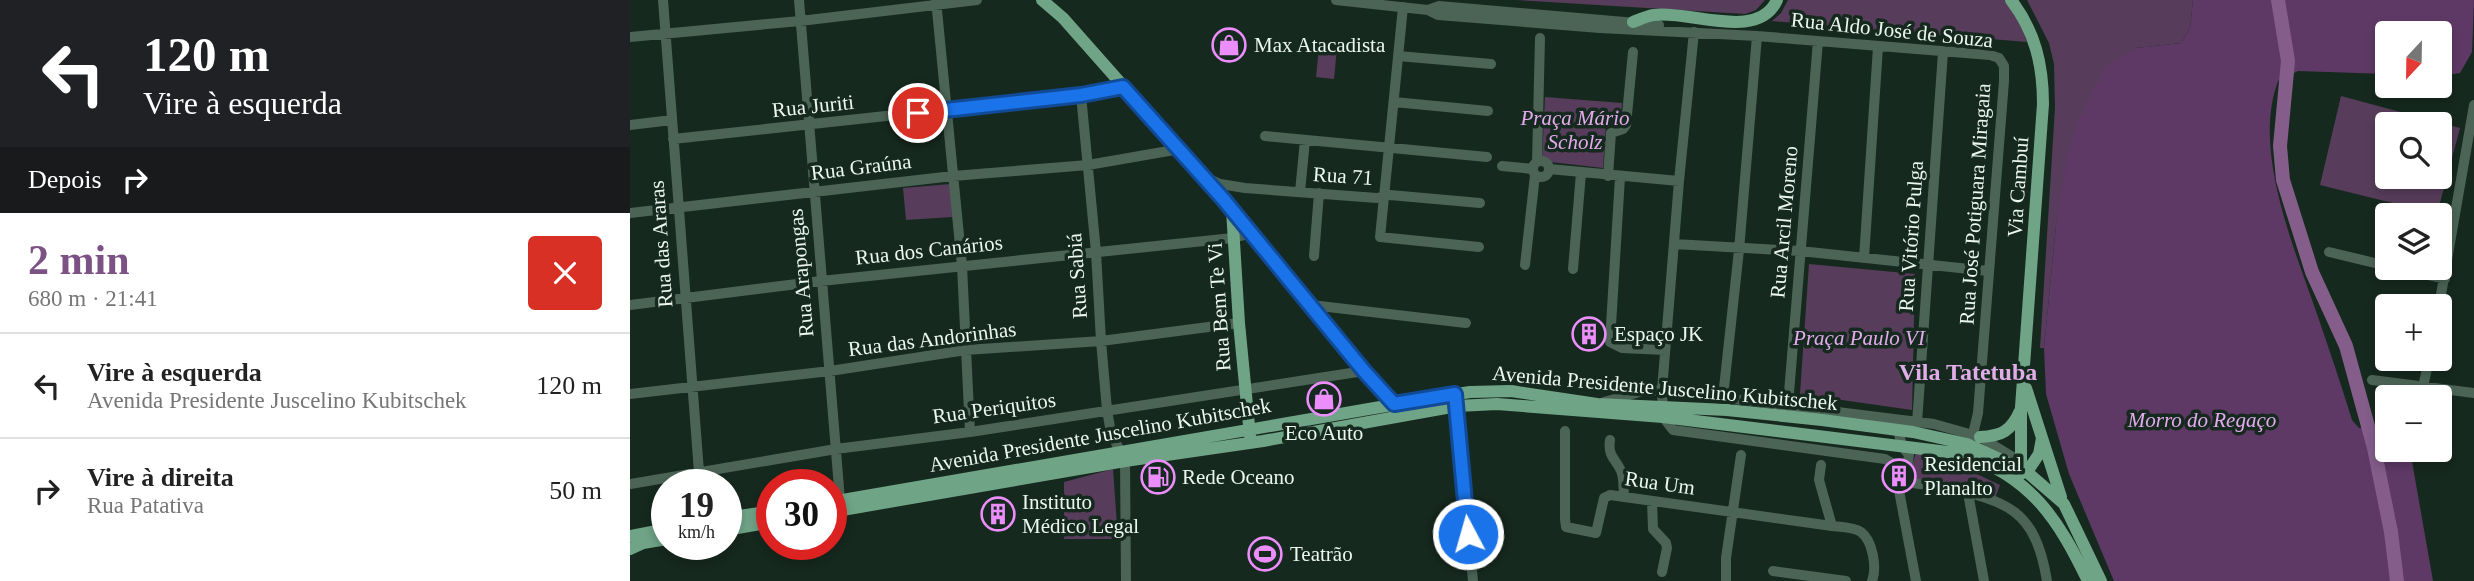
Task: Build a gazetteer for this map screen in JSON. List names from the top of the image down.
{
  "streets": {
    "main road": ["Via Cambuí", "Rua Bem Te Vi", "Avenida Presidente Juscelino Kubitschek"],
    "street": [
      "Rua Aldo José de Souza",
      "Rua Juriti",
      "Rua Graúna",
      "Rua 71",
      "Rua José Potiguara Miragaia",
      "Rua Arcil Moreno",
      "Rua Vitório Pulga",
      "Rua das Araras",
      "Rua dos Canários",
      "Rua Arapongas",
      "Rua Sabiá",
      "Rua das Andorinhas",
      "Rua Periquitos",
      "Rua Um"
    ]
  },
  "crossings": [
    ["Rua Aldo José de Souza", "Rua José Potiguara Miragaia"],
    ["Rua Aldo José de Souza", "Rua Arcil Moreno"],
    ["Rua Aldo José de Souza", "Rua Vitório Pulga"],
    ["Rua Juriti", "Rua das Araras"],
    ["Rua Juriti", "Rua Arapongas"],
    ["Rua Juriti", "Rua Sabiá"],
    ["Rua Graúna", "Rua das Araras"],
    ["Rua Graúna", "Rua Arapongas"],
    ["Rua Graúna", "Rua Sabiá"],
    ["Via Cambuí", "Avenida Presidente Juscelino Kubitschek"],
    ["Rua das Araras", "Rua dos Canários"],
    ["Rua das Araras", "Rua das Andorinhas"],
    ["Rua dos Canários", "Rua Arapongas"],
    ["Rua dos Canários", "Rua Sabiá"],
    ["Rua dos Canários", "Rua Bem Te Vi"],
    ["Rua Arapongas", "Rua das Andorinhas"],
    ["Rua Arapongas", "Rua Periquitos"],
    ["Rua Sabiá", "Rua das Andorinhas"],
    ["Rua Sabiá", "Avenida Presidente Juscelino Kubitschek"],
    ["Rua Sabiá", "Rua Periquitos"],
    ["Rua Bem Te Vi", "Rua das Andorinhas"],
    ["Rua Bem Te Vi", "Avenida Presidente Juscelino Kubitschek"],
    ["Rua Bem Te Vi", "Rua Periquitos"]
  ],
  "districts": ["Vila Tatetuba"],
  "parks": ["Praça Mário Scholz", "Praça Paulo VI", "Morro do Regaço"],
  "places": {
    "shop": ["Max Atacadista", "Eco Auto"],
    "building": ["Espaço JK", "Residencial Planalto", "Instituto Médico Legal"],
    "fuel station": ["Rede Oceano"],
    "sports": ["Teatrão"]
  },
  "north": "bottom",
  "page": {
    "turn": ["120 m", "Vire à esquerda"],
    "map_buttons": ["+", "−"],
    "then": "Depois",
    "heading": ["2 min", "680 m · 21:41"],
    "list": [
      {
        "name": "Vire à esquerda",
        "note": "Avenida Presidente Juscelino Kubitschek",
        "value": "120 m"
      },
      {
        "name": "Vire à direita",
        "note": "Rua Patativa",
        "value": "50 m"
      }
    ],
    "speed": "19 km/h",
    "limit": "30"
  }
}
